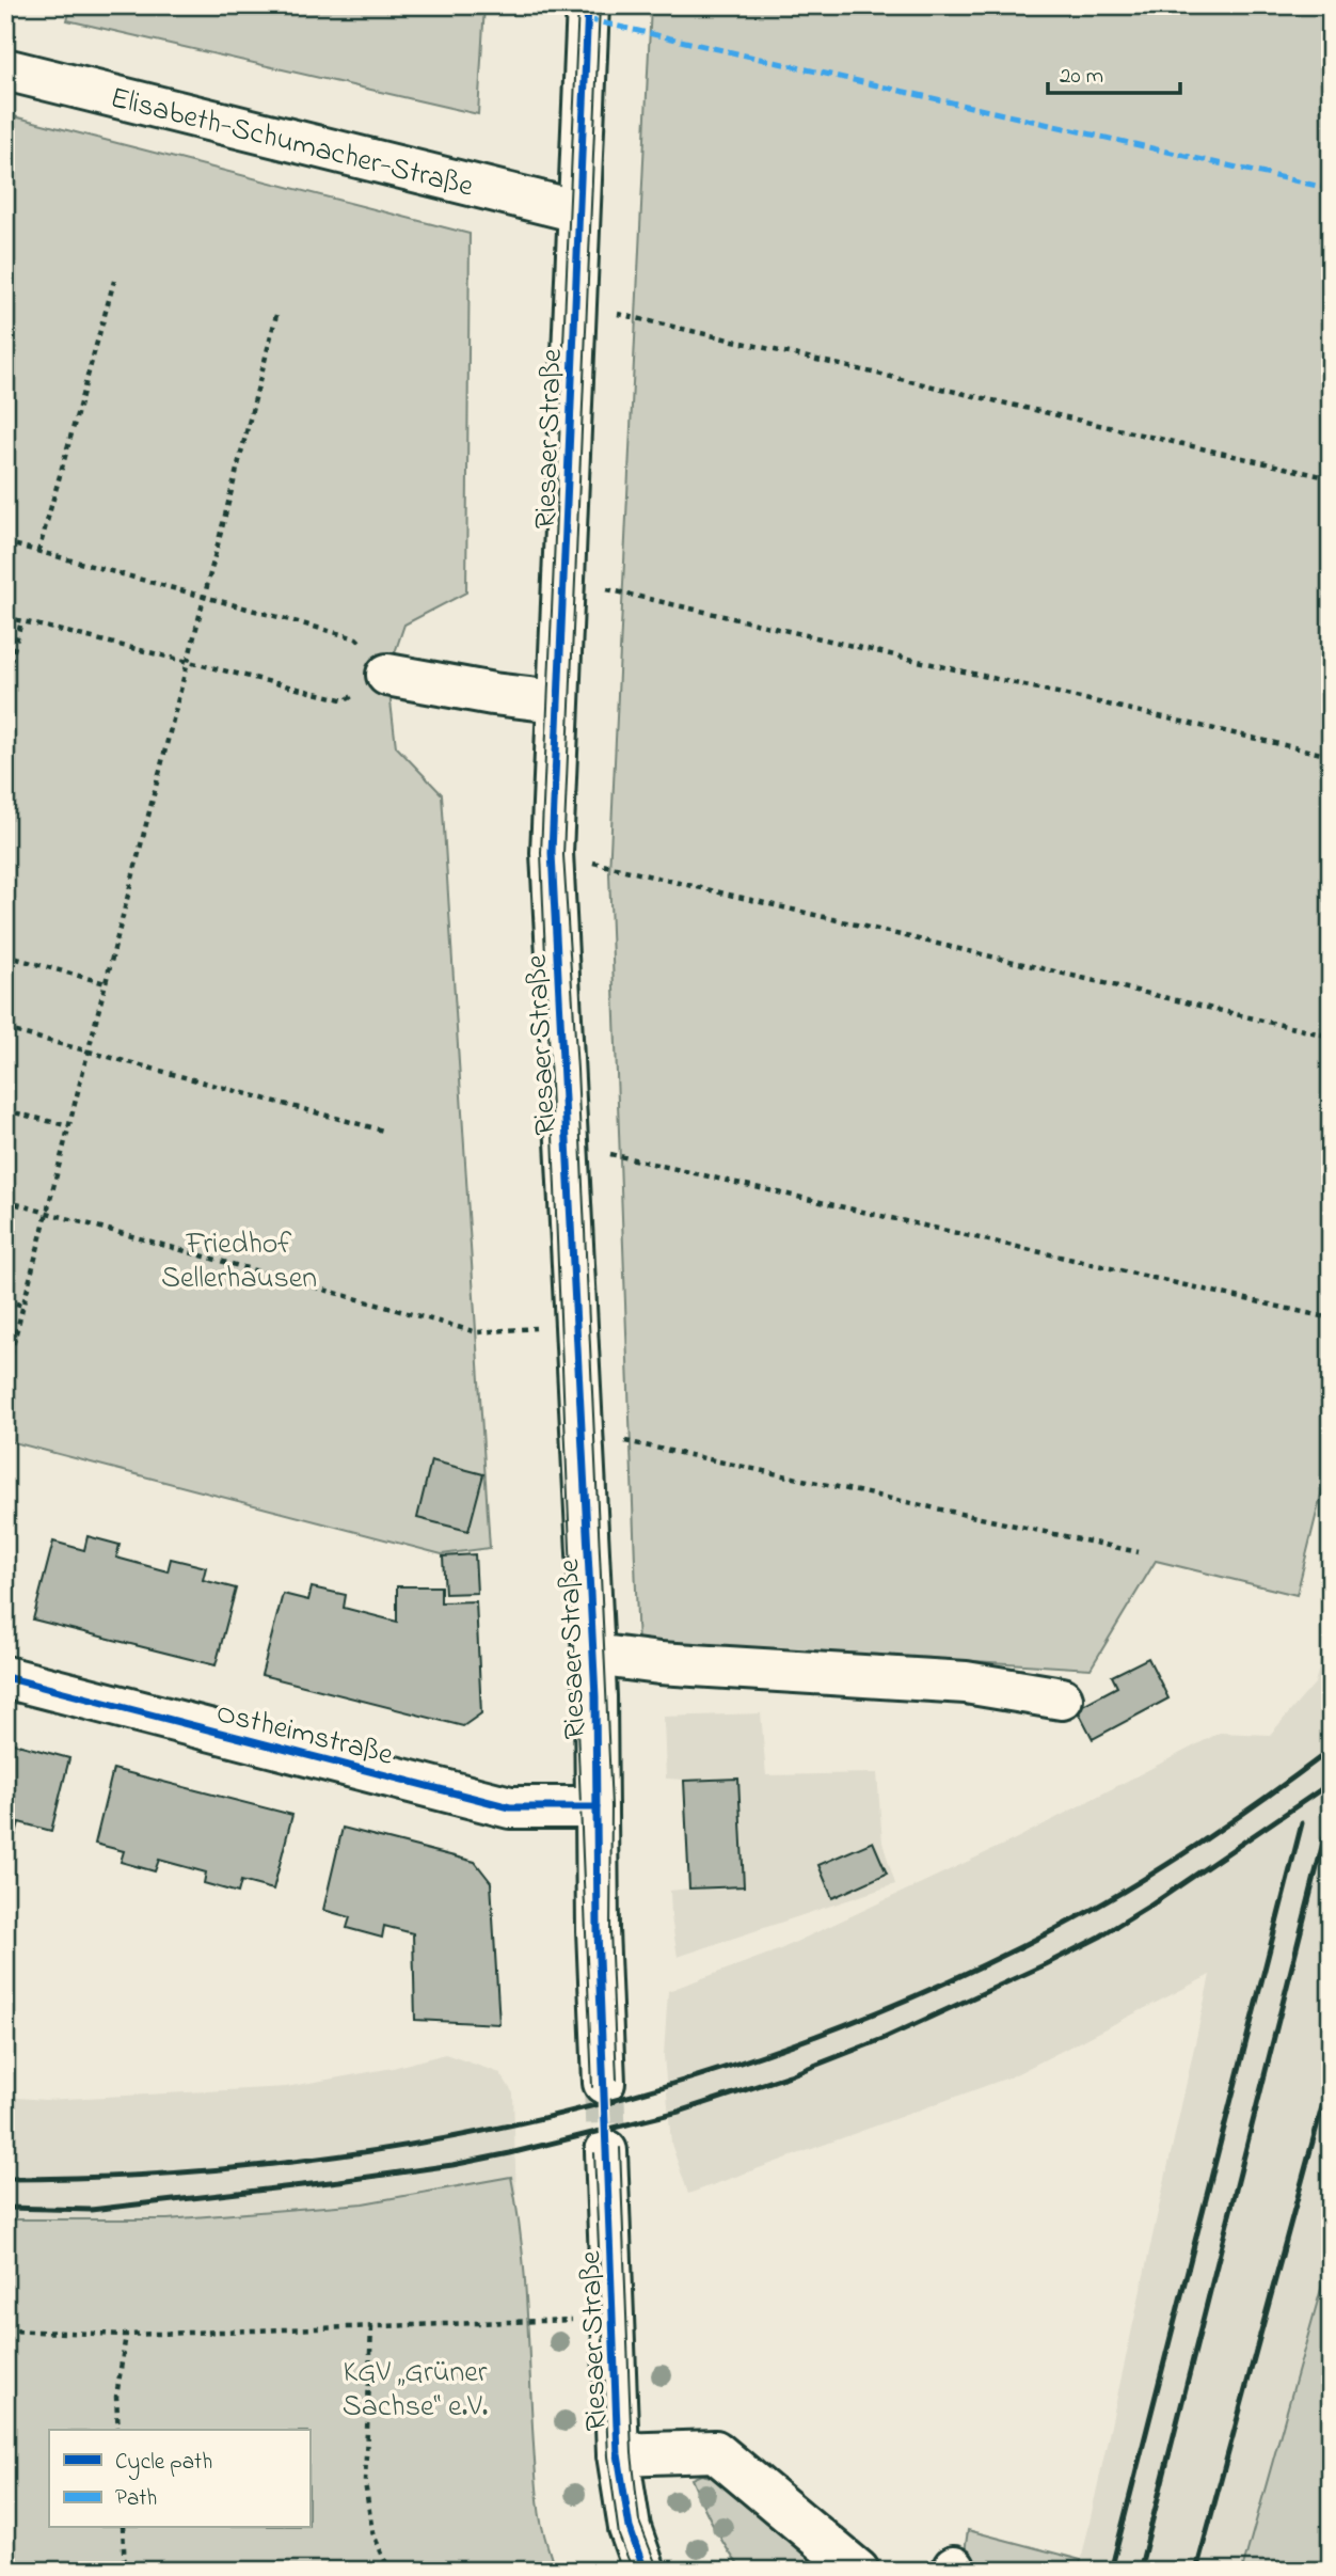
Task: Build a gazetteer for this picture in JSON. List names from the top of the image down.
{
  "streets": {
    "main road": ["Elisabeth-Schumacher-Straße", "Riesaer Straße", "Ostheimstraße"]
  },
  "crossings": [
    ["Elisabeth-Schumacher-Straße", "Riesaer Straße"],
    ["Riesaer Straße", "Ostheimstraße"]
  ],
  "parks": ["Friedhof Sellerhausen", "KGV „Grüner Sachse“ e.V."],
  "legend": ["Cycle path", "Path"],
  "scale_bar": "20 m"
}
